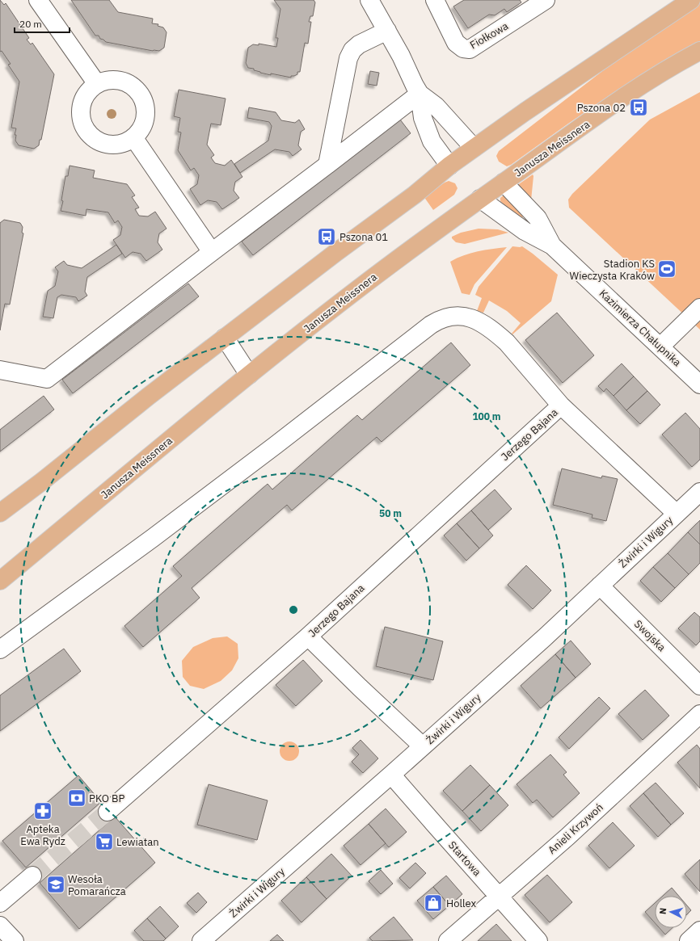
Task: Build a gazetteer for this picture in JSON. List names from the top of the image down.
{
  "streets": {
    "main road": ["Janusza Meissnera"],
    "street": [
      "Fiołkowa",
      "Kazimierza Chałupnika",
      "Jerzego Bajana",
      "Żwirki i Wigury",
      "Swojska",
      "Anieli Krzywoń",
      "Startowa"
    ]
  },
  "crossings": [
    ["Janusza Meissnera", "Kazimierza Chałupnika"],
    ["Żwirki i Wigury", "Swojska"],
    ["Żwirki i Wigury", "Startowa"],
    ["Anieli Krzywoń", "Startowa"]
  ],
  "places": {
    "bus stop": ["Pszona 02", "Pszona 01"],
    "sports": ["Stadion KS Wieczysta Kraków"],
    "bank": ["PKO BP"],
    "pharmacy": ["Apteka Ewa Rydz"],
    "supermarket": ["Lewiatan"],
    "school or university": ["Wesoła Pomarańcza"],
    "shop": ["Hollex"]
  },
  "scale_bar": "20 m",
  "north": "left",
  "rings": ["100 m", "50 m"]
}
